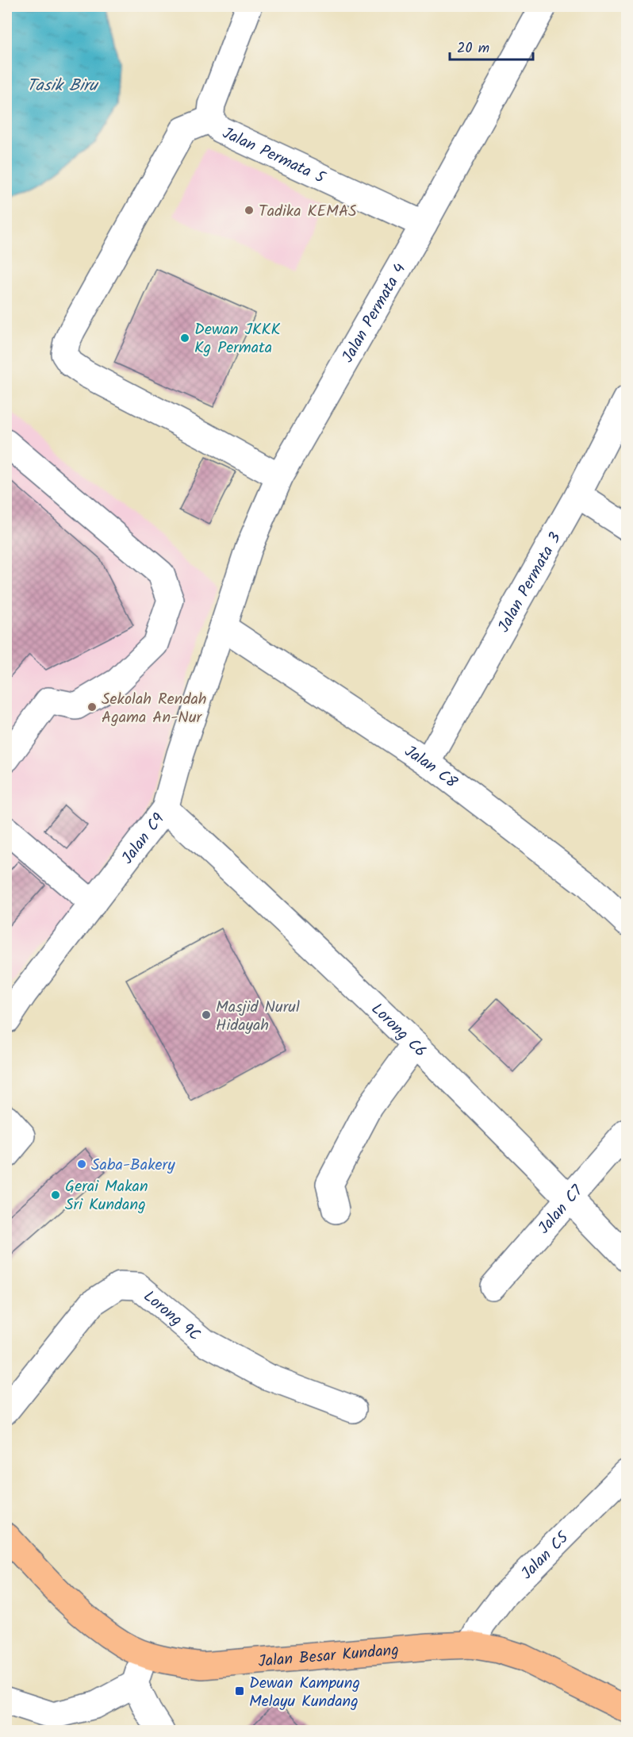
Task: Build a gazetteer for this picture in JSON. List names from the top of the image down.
{
  "streets": {
    "main road": ["Jalan Besar Kundang"],
    "street": [
      "Jalan Permata 5",
      "Jalan Permata 4",
      "Jalan Permata 3",
      "Jalan C8",
      "Jalan C9",
      "Lorong C6",
      "Jalan C7",
      "Lorong 9C",
      "Jalan C5"
    ]
  },
  "crossings": [
    ["Jalan Permata 5", "Jalan Permata 4"],
    ["Jalan Permata 4", "Jalan C8"],
    ["Jalan Permata 4", "Jalan C9"],
    ["Jalan Permata 3", "Jalan C8"],
    ["Jalan C8", "Jalan C9"],
    ["Jalan C9", "Lorong C6"],
    ["Lorong C6", "Jalan C7"],
    ["Jalan C5", "Jalan Besar Kundang"]
  ],
  "water": ["Tasik Biru"],
  "places": {
    "other": [
      "Tadika KEMAS",
      "Dewan JKKK Kg Permata",
      "Sekolah Rendah Agama An-Nur",
      "Masjid Nurul Hidayah",
      "Saba-Bakery",
      "Gerai Makan Sri Kundang"
    ],
    "transit": ["Dewan Kampung Melayu Kundang"]
  },
  "scale_bar": "20 m"
}
